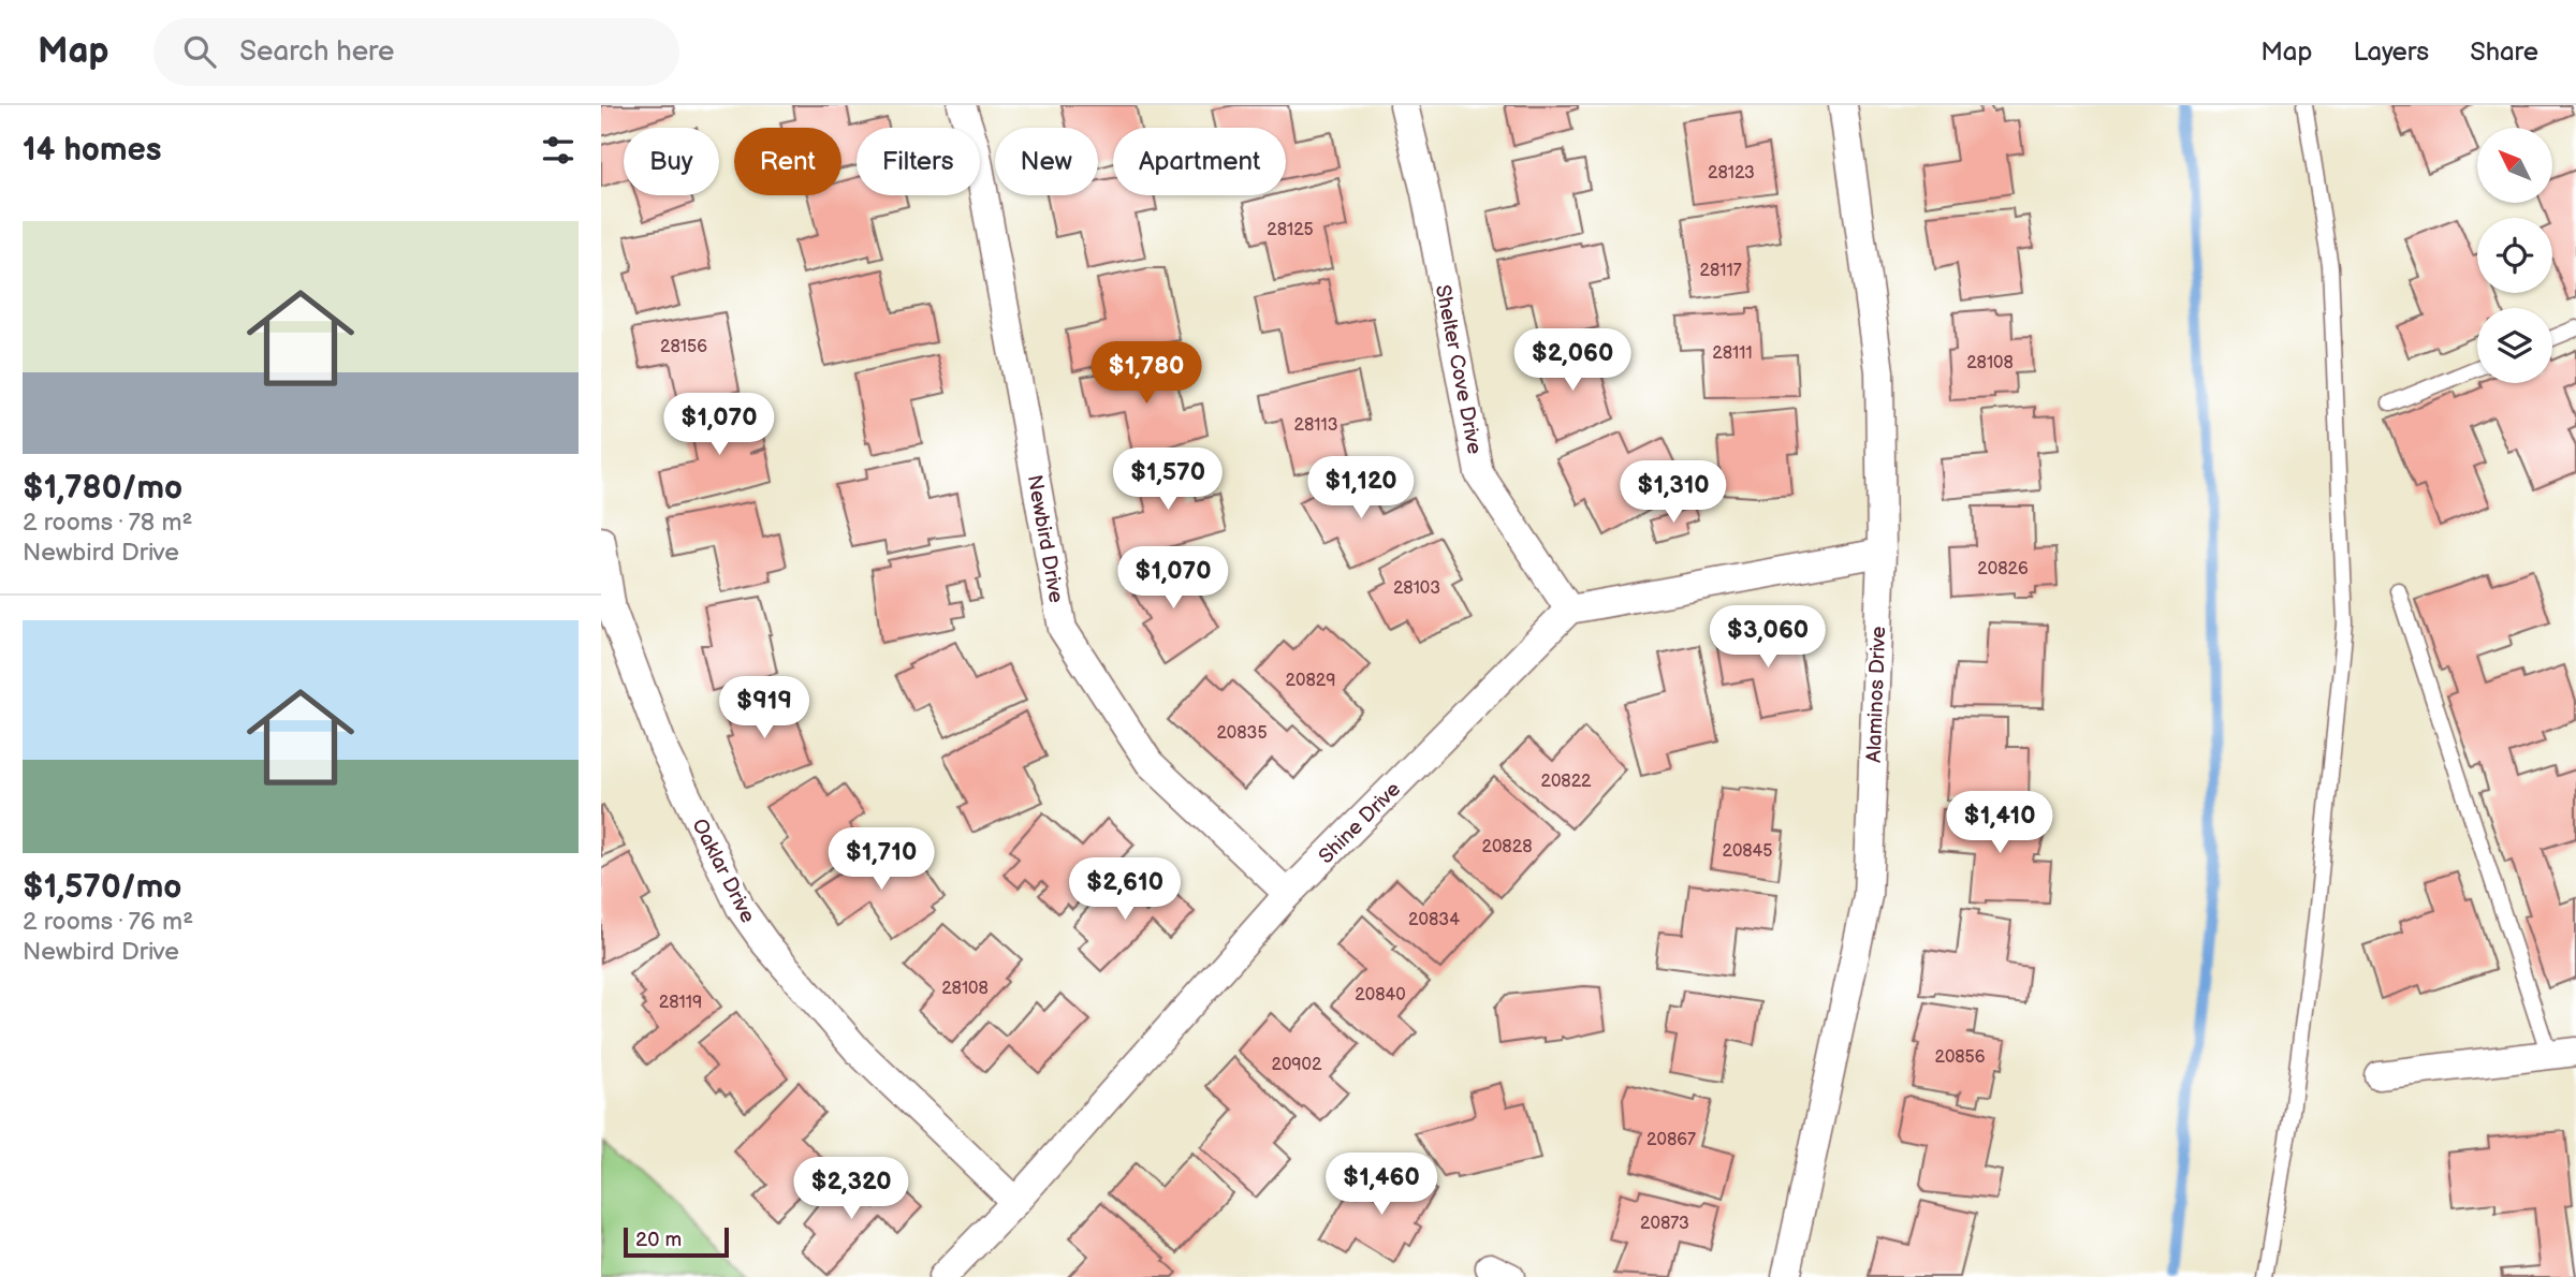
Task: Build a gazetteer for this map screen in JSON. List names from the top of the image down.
{
  "streets": {
    "street": [
      "Shelter Cove Drive",
      "Newbird Drive",
      "Alaminos Drive",
      "Shine Drive",
      "Oaklar Drive"
    ]
  },
  "crossings": [
    ["Shelter Cove Drive", "Shine Drive"],
    ["Newbird Drive", "Shine Drive"],
    ["Shine Drive", "Oaklar Drive"]
  ],
  "house_numbers": [
    "28123",
    "28125",
    "28117",
    "28156",
    "28111",
    "28108",
    "28113",
    "20826",
    "28103",
    "20829",
    "20835",
    "20822",
    "20828",
    "20845",
    "20834",
    "28108",
    "20840",
    "28119",
    "20856",
    "20902",
    "20867",
    "20873"
  ],
  "scale_bar": "20 m",
  "north": "top left",
  "page": {
    "header": "Map",
    "search": "Search here",
    "nav": ["Map", "Layers", "Share"],
    "heading": "14 homes",
    "chip": [
      "Buy",
      "Rent",
      "Filters",
      "New",
      "Apartment"
    ],
    "list": [
      {
        "name": "$1,780/mo",
        "note": "2 rooms · 78 m² · Newbird Drive"
      },
      {
        "name": "$1,570/mo",
        "note": "2 rooms · 76 m² · Newbird Drive"
      }
    ],
    "price": [
      "$2,060",
      "$1,780",
      "$1,070",
      "$1,570",
      "$1,120",
      "$1,310",
      "$1,070",
      "$3,060",
      "$919",
      "$1,410",
      "$1,710",
      "$2,610",
      "$1,460",
      "$2,320"
    ],
    "scale": "20 m"
  }
}
